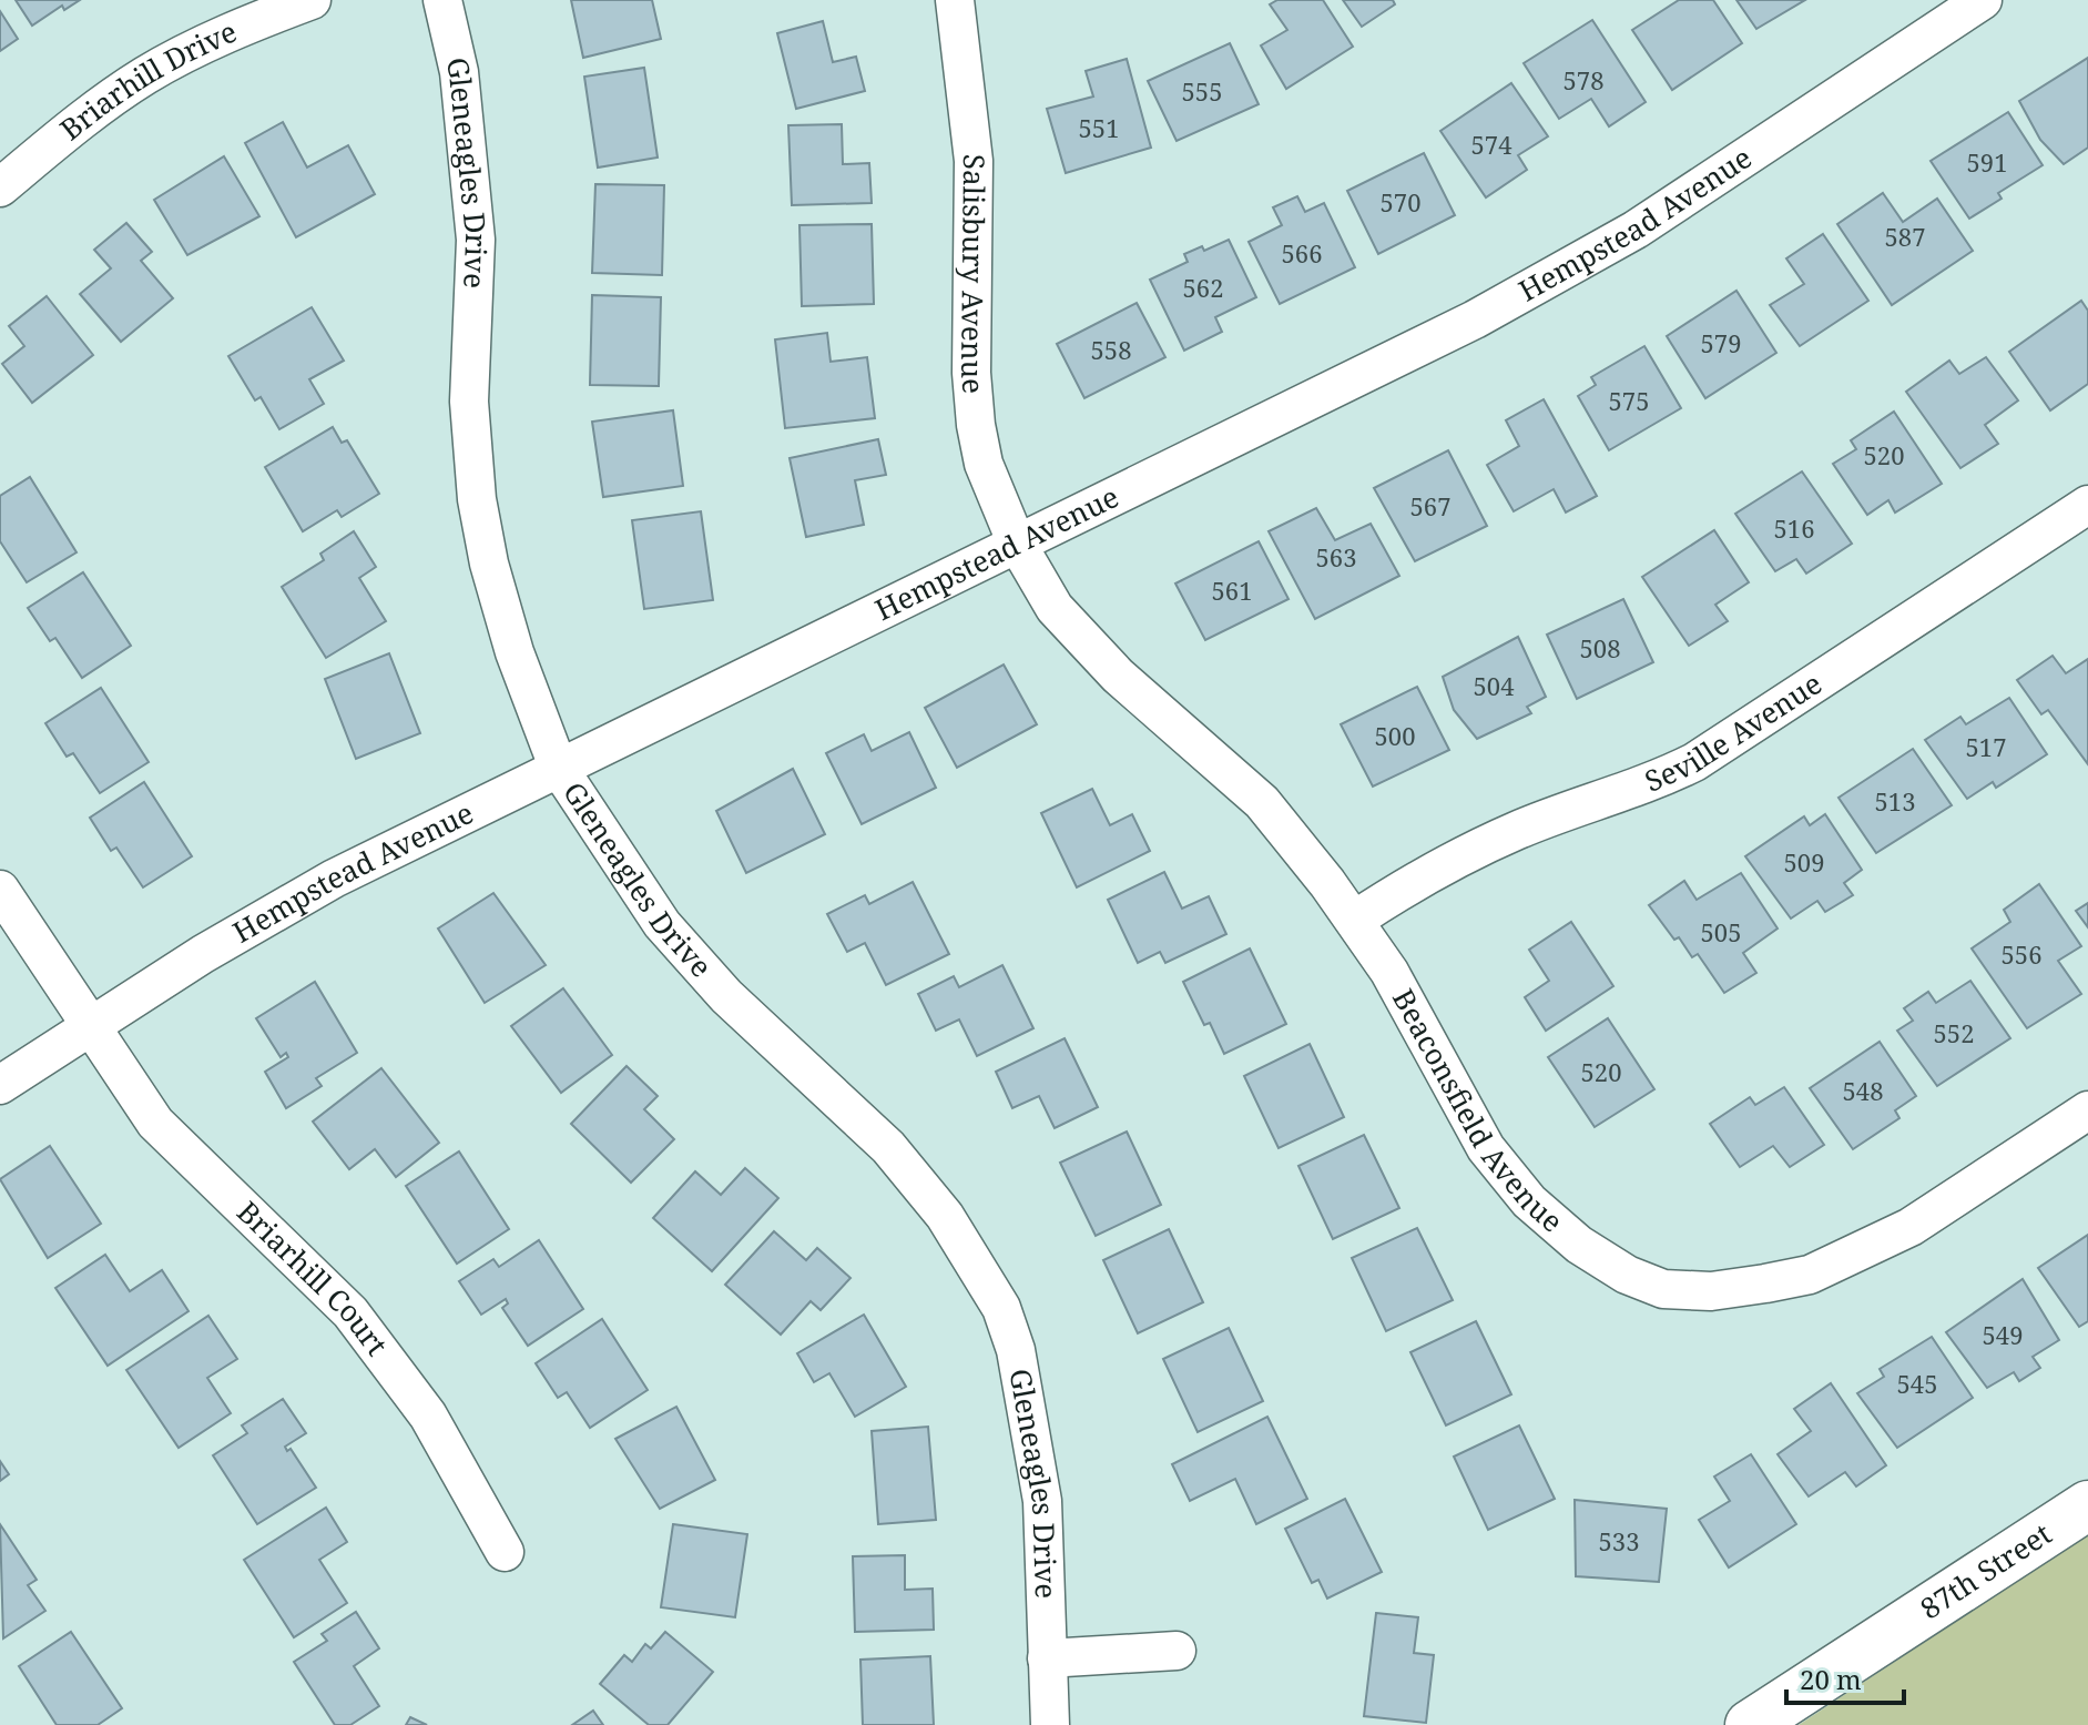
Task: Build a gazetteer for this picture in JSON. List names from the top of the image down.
{
  "streets": {
    "street": [
      "Briarhill Drive",
      "Gleneagles Drive",
      "Hempstead Avenue",
      "Salisbury Avenue",
      "Seville Avenue",
      "Beaconsfield Avenue",
      "Briarhill Court",
      "87th Street"
    ]
  },
  "crossings": [
    ["Gleneagles Drive", "Hempstead Avenue"],
    ["Hempstead Avenue", "Salisbury Avenue"],
    ["Hempstead Avenue", "Beaconsfield Avenue"],
    ["Hempstead Avenue", "Briarhill Court"],
    ["Salisbury Avenue", "Beaconsfield Avenue"],
    ["Seville Avenue", "Beaconsfield Avenue"]
  ],
  "house_numbers": [
    "578",
    "555",
    "551",
    "574",
    "591",
    "570",
    "587",
    "566",
    "562",
    "579",
    "558",
    "575",
    "520",
    "567",
    "516",
    "563",
    "561",
    "508",
    "504",
    "500",
    "517",
    "513",
    "509",
    "505",
    "556",
    "552",
    "520",
    "548",
    "549",
    "545",
    "533"
  ],
  "scale_bar": "20 m"
}
